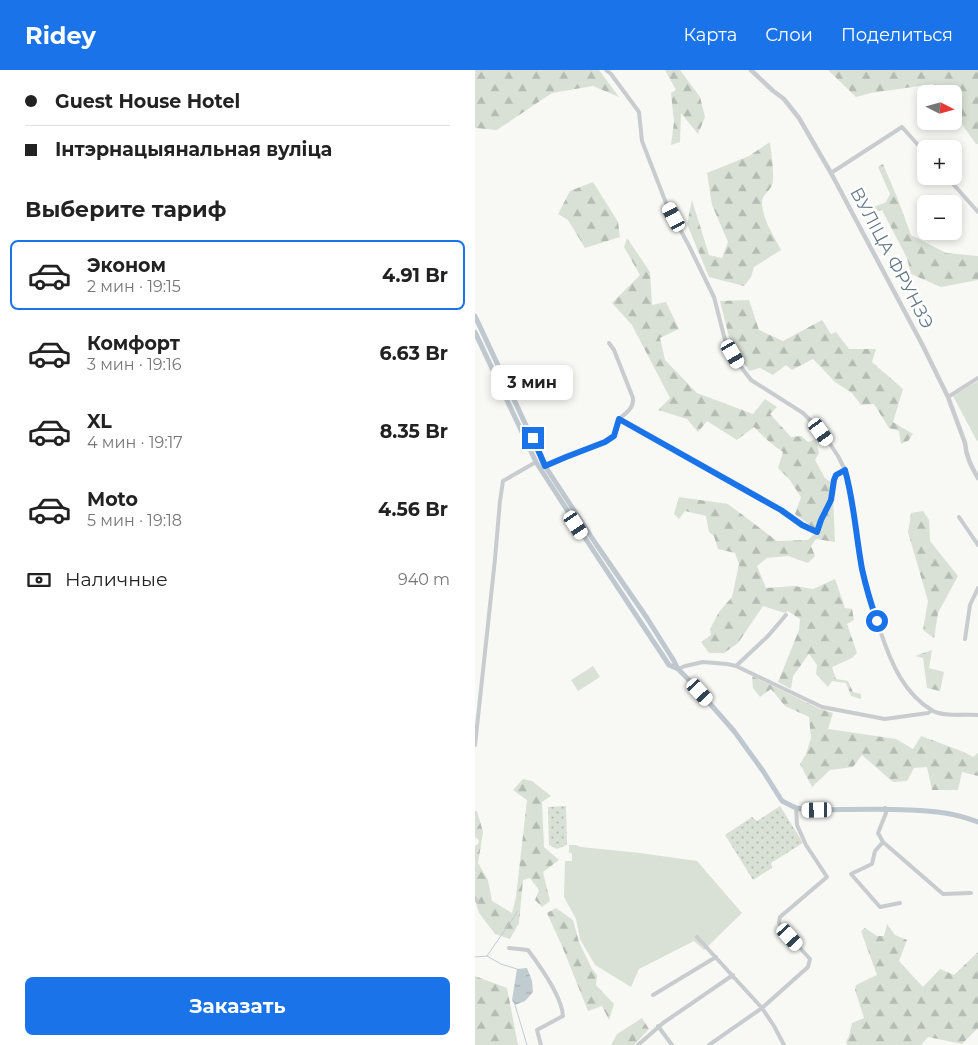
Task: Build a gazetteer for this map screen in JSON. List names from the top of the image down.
{
  "streets": {
    "street": ["ВУЛІЦА ФРУНЗЭ"]
  },
  "north": "right",
  "page": {
    "header": "Ridey",
    "nav": ["Карта", "Слои", "Поделиться"],
    "banner": ["Guest House Hotel", "Інтэрнацыянальная вуліца"],
    "map_buttons": ["+", "−"],
    "heading": "Выберите тариф",
    "list": [
      {
        "name": "Эконом",
        "note": "2 мин · 19:15",
        "value": "4.91 Br"
      },
      {
        "name": "Комфорт",
        "note": "3 мин · 19:16",
        "value": "6.63 Br"
      },
      {
        "name": "XL",
        "note": "4 мин · 19:17",
        "value": "8.35 Br"
      },
      {
        "name": "Moto",
        "note": "5 мин · 19:18",
        "value": "4.56 Br"
      }
    ],
    "bubble": "3 мин",
    "pay": ["Наличные", "940 m"],
    "buttons": "Заказать"
  }
}
